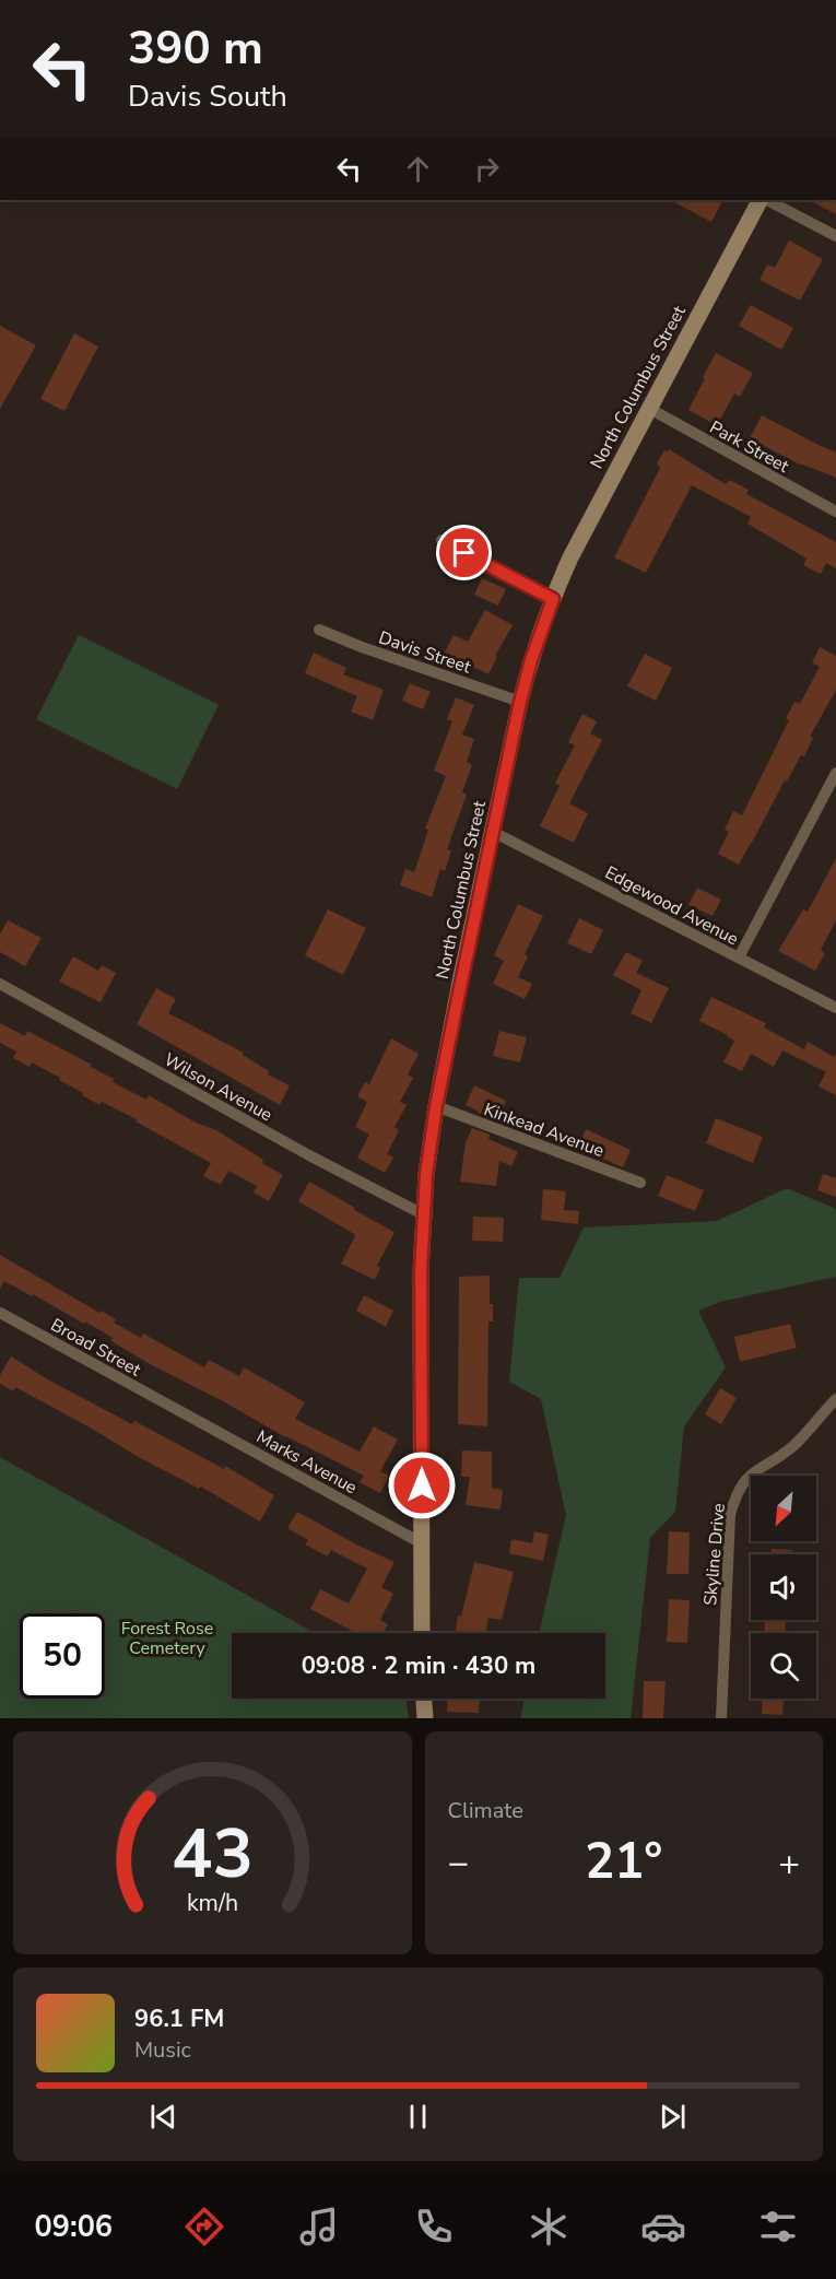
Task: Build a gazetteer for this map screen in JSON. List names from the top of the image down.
{
  "streets": {
    "main road": ["North Columbus Street"],
    "street": [
      "Park Street",
      "Davis Street",
      "Edgewood Avenue",
      "Wilson Avenue",
      "Kinkead Avenue",
      "Broad Street",
      "Marks Avenue",
      "Skyline Drive"
    ]
  },
  "crossings": [
    ["North Columbus Street", "Park Street"],
    ["North Columbus Street", "Davis Street"],
    ["North Columbus Street", "Edgewood Avenue"],
    ["North Columbus Street", "Wilson Avenue"],
    ["North Columbus Street", "Kinkead Avenue"],
    ["North Columbus Street", "Marks Avenue"],
    ["Broad Street", "Marks Avenue"]
  ],
  "parks": ["Forest Rose Cemetery"],
  "north": "bottom left",
  "page": {
    "turn": ["390 m", "Davis South"],
    "limit": "50",
    "trip": "09:08 · 2 min · 430 m",
    "tile": "Climate",
    "heat": ["−", "21°", "+"],
    "song": ["96.1 FM", "Music"],
    "tabs": "09:06",
    "gauge": ["43", "km/h"]
  }
}
